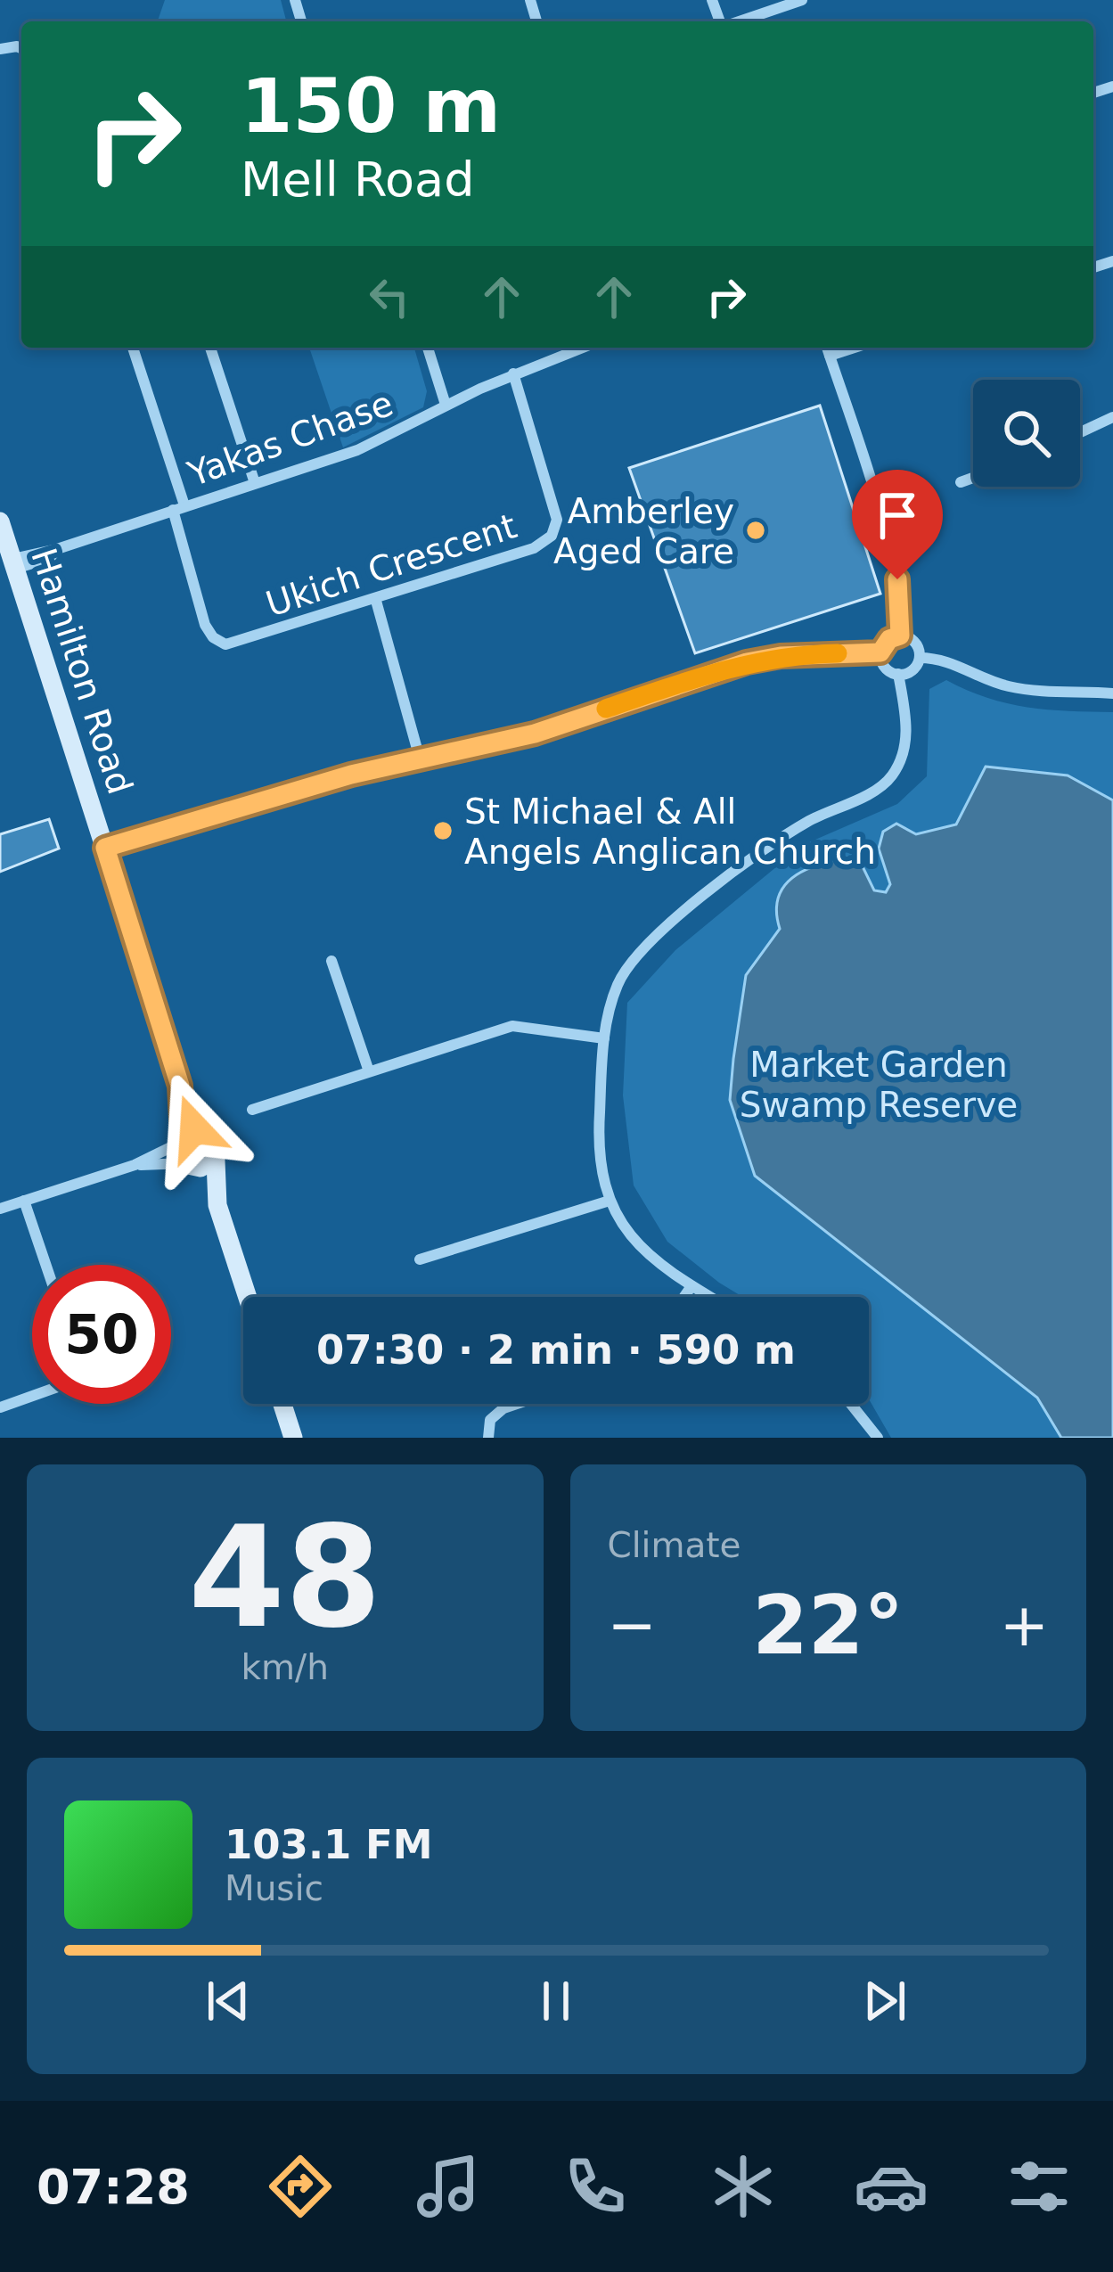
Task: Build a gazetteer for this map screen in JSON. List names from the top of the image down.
{
  "streets": {
    "main road": ["Hamilton Road"],
    "street": ["Yakas Chase", "Ukich Crescent"]
  },
  "crossings": [
    ["Yakas Chase", "Ukich Crescent"],
    ["Yakas Chase", "Hamilton Road"]
  ],
  "parks": ["Market Garden Swamp Reserve"],
  "places": ["Amberley Aged Care", "St Michael & All Angels Anglican Church"],
  "page": {
    "turn": ["150 m", "Mell Road"],
    "limit": "50",
    "trip": "07:30 · 2 min · 590 m",
    "tile": [
      ["48", "km/h"],
      "Climate"
    ],
    "heat": ["−", "22°", "+"],
    "song": ["103.1 FM", "Music"],
    "tabs": "07:28"
  }
}
